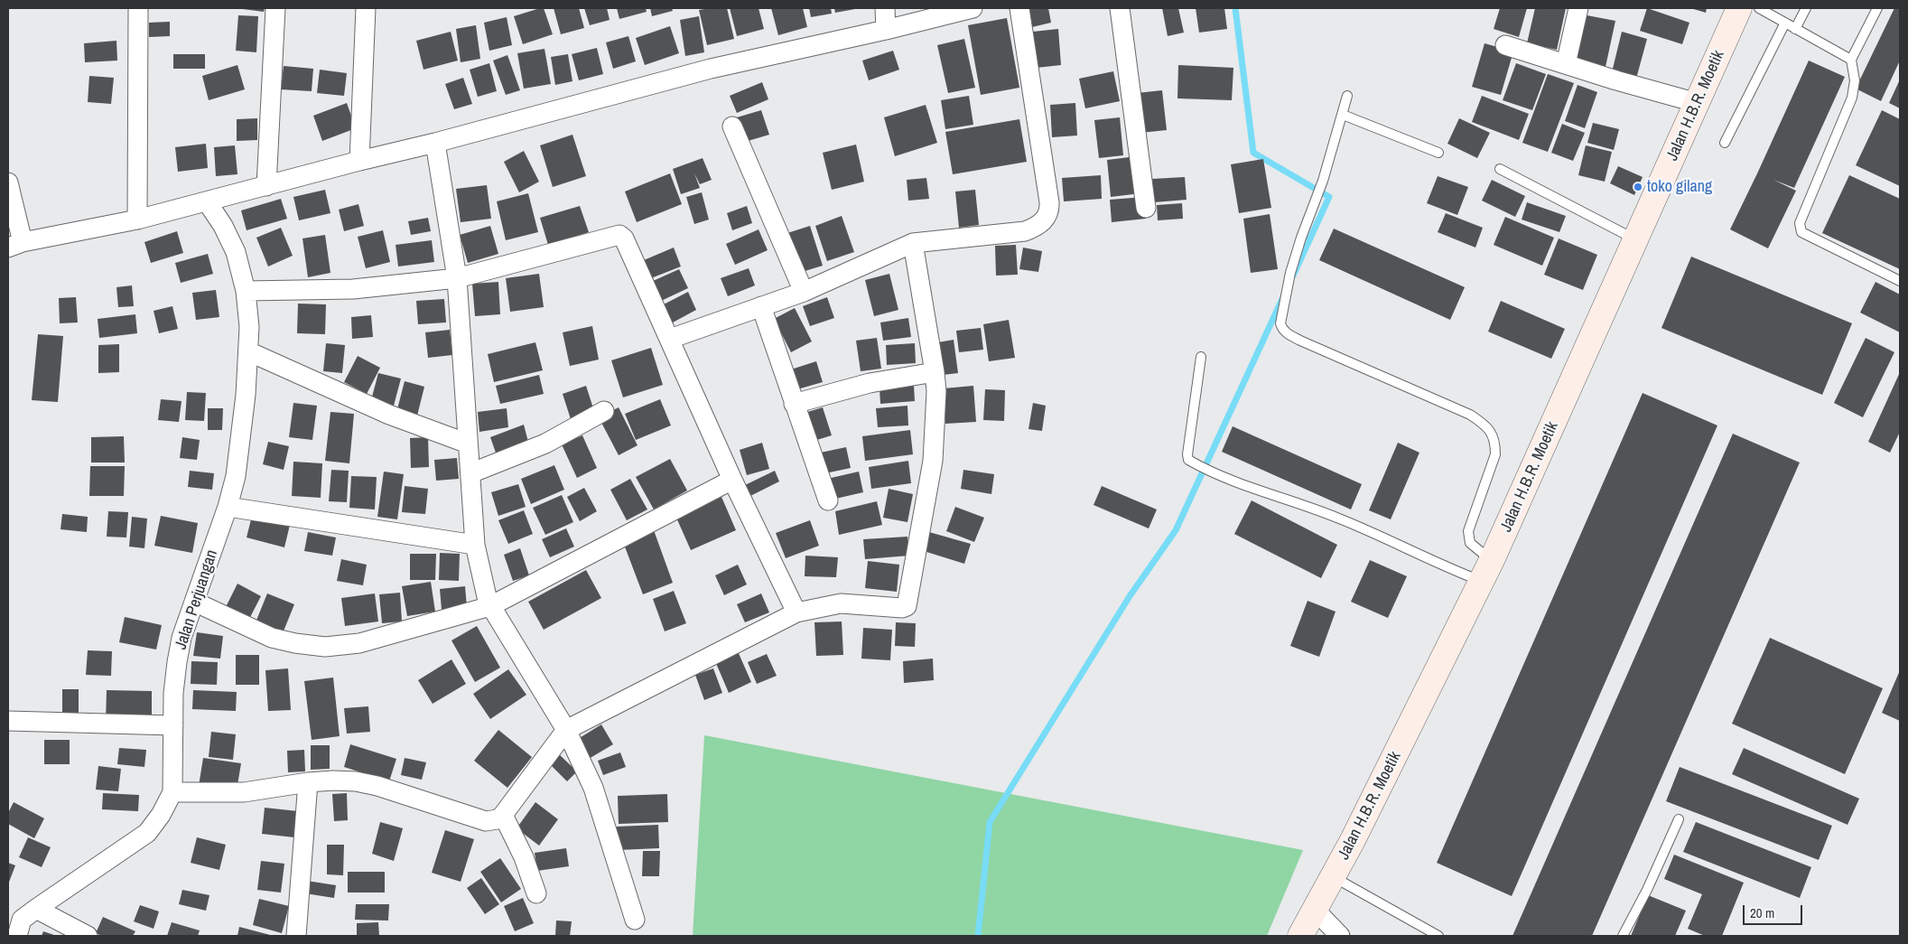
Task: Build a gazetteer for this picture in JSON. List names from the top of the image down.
{
  "streets": {
    "street": ["Jalan H.B.R. Moetik", "Jalan Perjuangan"]
  },
  "places": ["toko gilang"],
  "scale_bar": "20 m"
}
